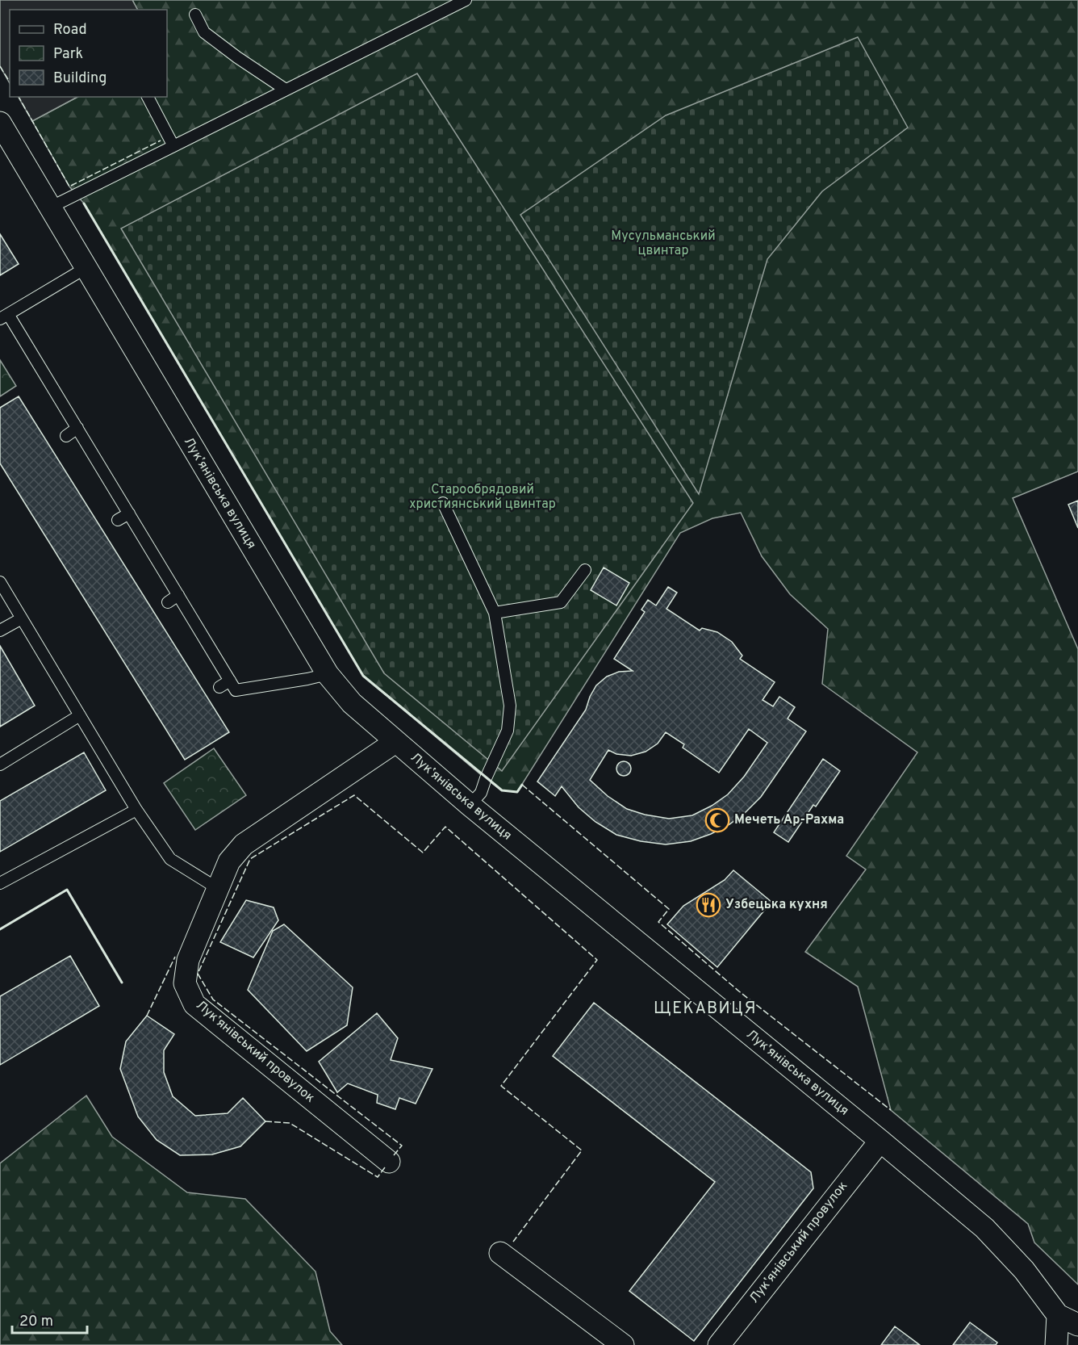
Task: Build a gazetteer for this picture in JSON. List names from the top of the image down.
{
  "streets": {
    "street": ["Лукʼянівська вулиця", "Лукʼянівський провулок"]
  },
  "crossings": [
    ["Лукʼянівська вулиця", "Лукʼянівський провулок"]
  ],
  "districts": ["ЩЕКАВИЦЯ"],
  "parks": ["Мусульманський цвинтар", "Старообрядовий християнський цвинтар"],
  "places": {
    "mosque": ["Мечеть Ар-Рахма"],
    "restaurant": ["Узбецька кухня"]
  },
  "legend": ["Road", "Park", "Building"],
  "scale_bar": "20 m"
}
